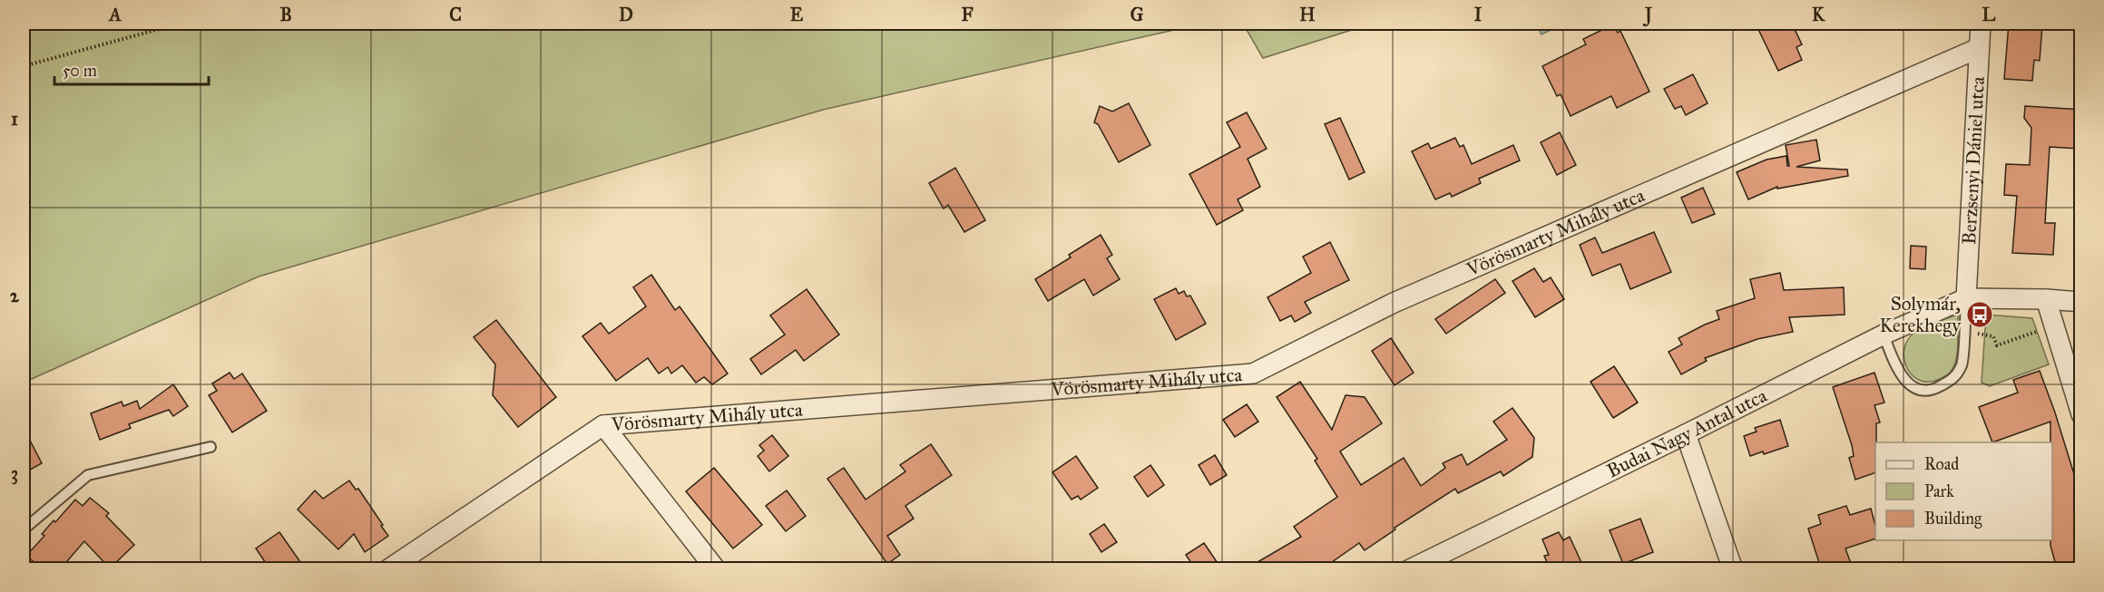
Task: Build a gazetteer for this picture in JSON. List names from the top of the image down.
{
  "streets": {
    "street": ["Berzsenyi Dániel utca", "Vörösmarty Mihály utca", "Budai Nagy Antal utca"]
  },
  "crossings": [
    ["Berzsenyi Dániel utca", "Vörösmarty Mihály utca"],
    ["Berzsenyi Dániel utca", "Budai Nagy Antal utca"]
  ],
  "places": {
    "bus stop": ["Solymár, Kerekhegy"]
  },
  "legend": ["Road", "Park", "Building"],
  "scale_bar": "50 m",
  "grid": {
    "columns": [
      "A",
      "B",
      "C",
      "D",
      "E",
      "F",
      "G",
      "H",
      "I",
      "J",
      "K",
      "L"
    ],
    "rows": ["1", "2", "3"]
  }
}
